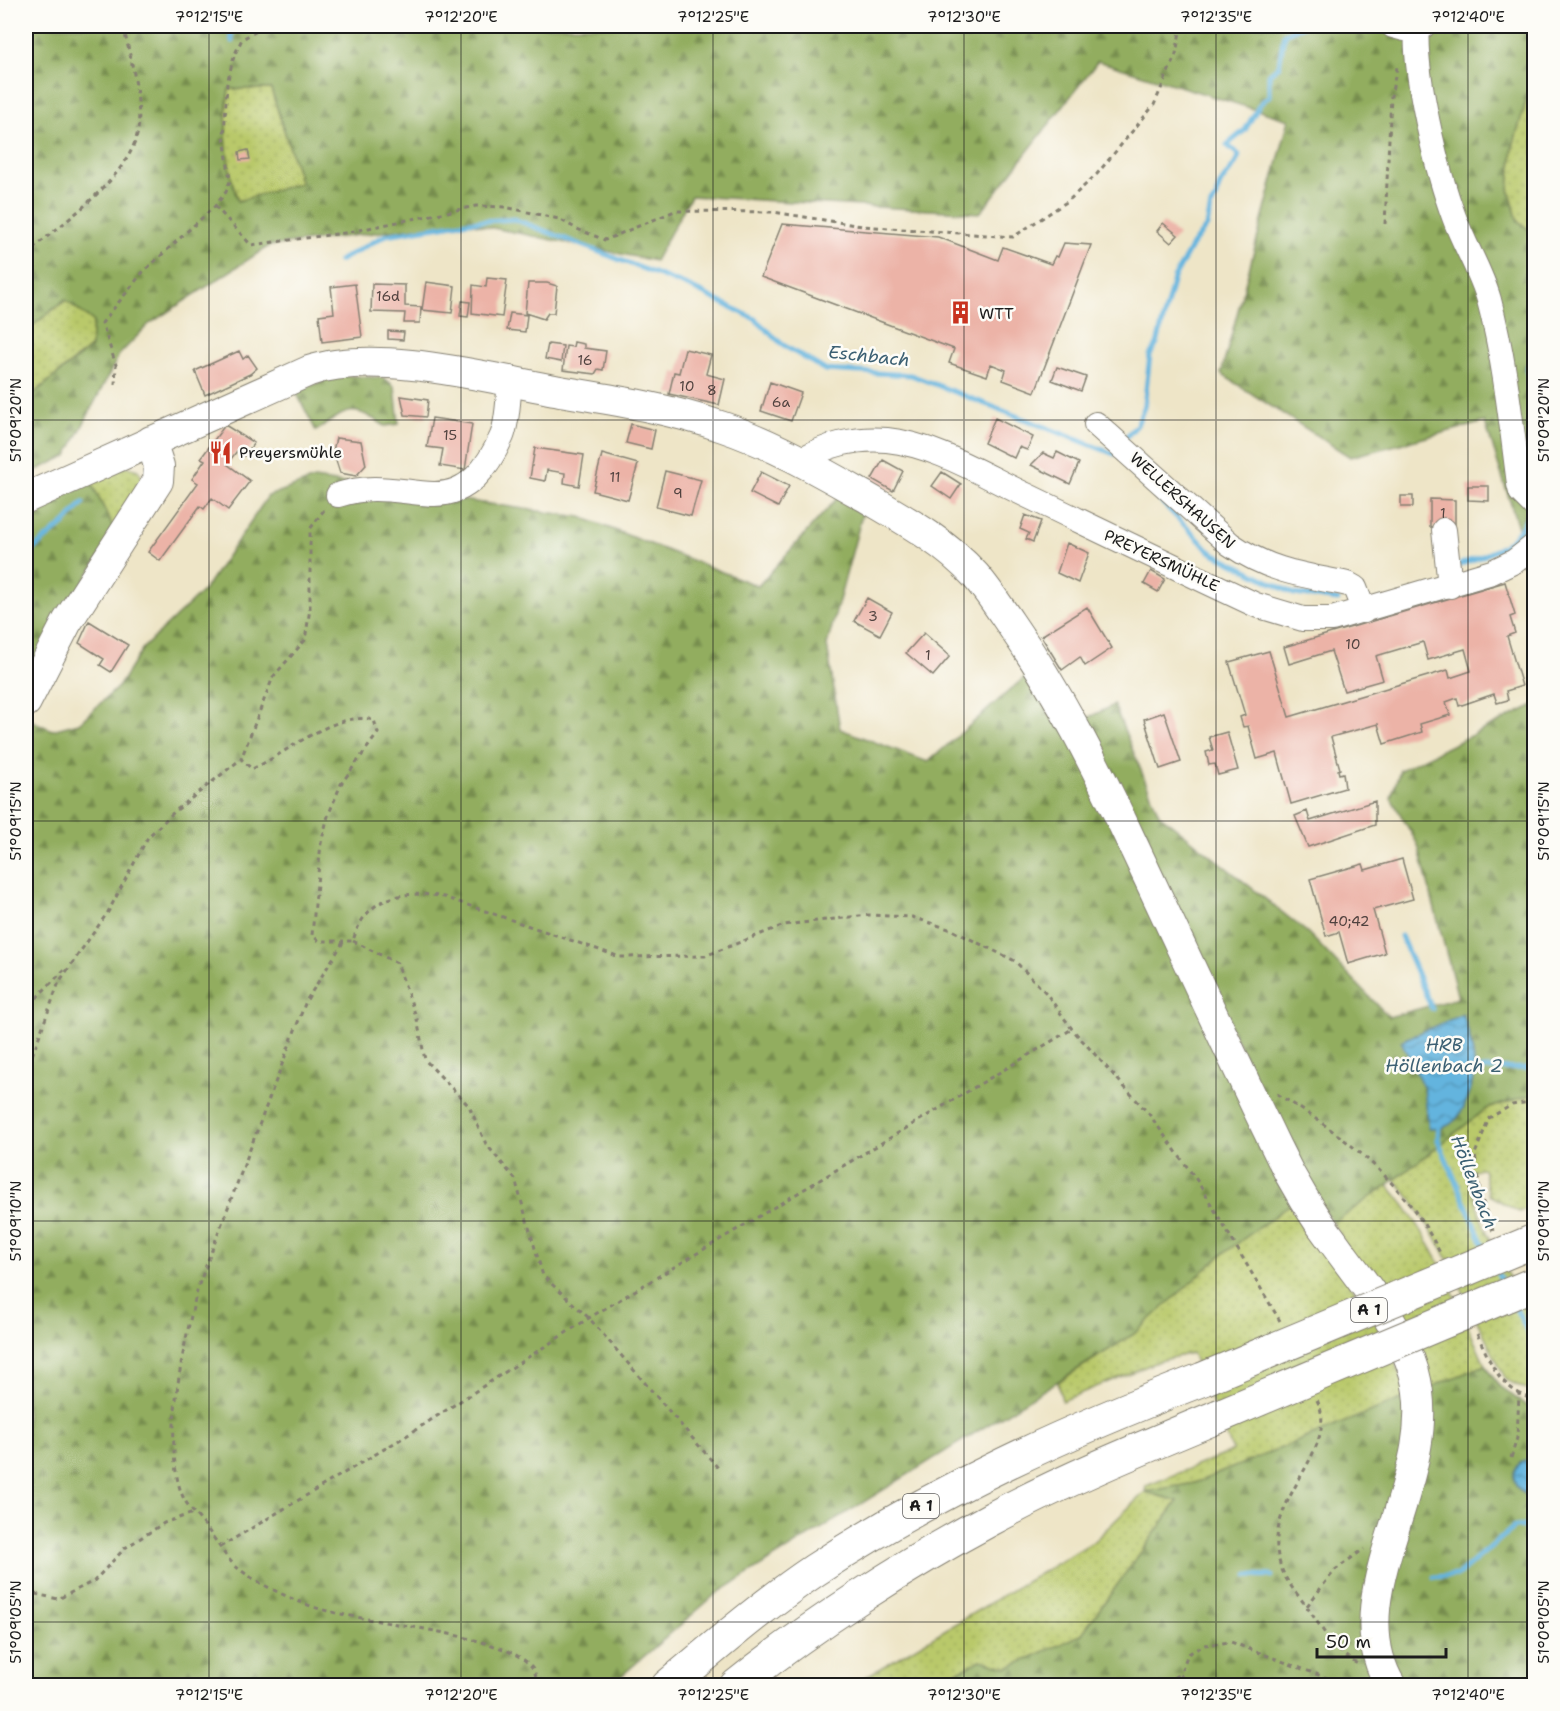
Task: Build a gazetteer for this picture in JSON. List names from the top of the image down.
{
  "streets": {
    "highway": ["A 1"],
    "street": ["WELLERSHAUSEN", "PREYERSMÜHLE"]
  },
  "crossings": [
    ["WELLERSHAUSEN", "PREYERSMÜHLE"]
  ],
  "water": ["Eschbach", "HRB Höllenbach 2", "Höllenbach"],
  "places": {
    "building": ["WTT"],
    "restaurant": ["Preyersmühle"]
  },
  "house_numbers": [
    "16d",
    "16",
    "10",
    "8",
    "6a",
    "15",
    "11",
    "9",
    "1",
    "3",
    "10",
    "1",
    "40;42"
  ],
  "scale_bar": "50 m",
  "coordinates": [
    "7°12'15\"E",
    "7°12'20\"E",
    "7°12'25\"E",
    "7°12'30\"E",
    "7°12'35\"E",
    "7°12'40\"E",
    "51°09'20\"N",
    "51°09'15\"N",
    "51°09'10\"N",
    "51°09'05\"N"
  ]
}
